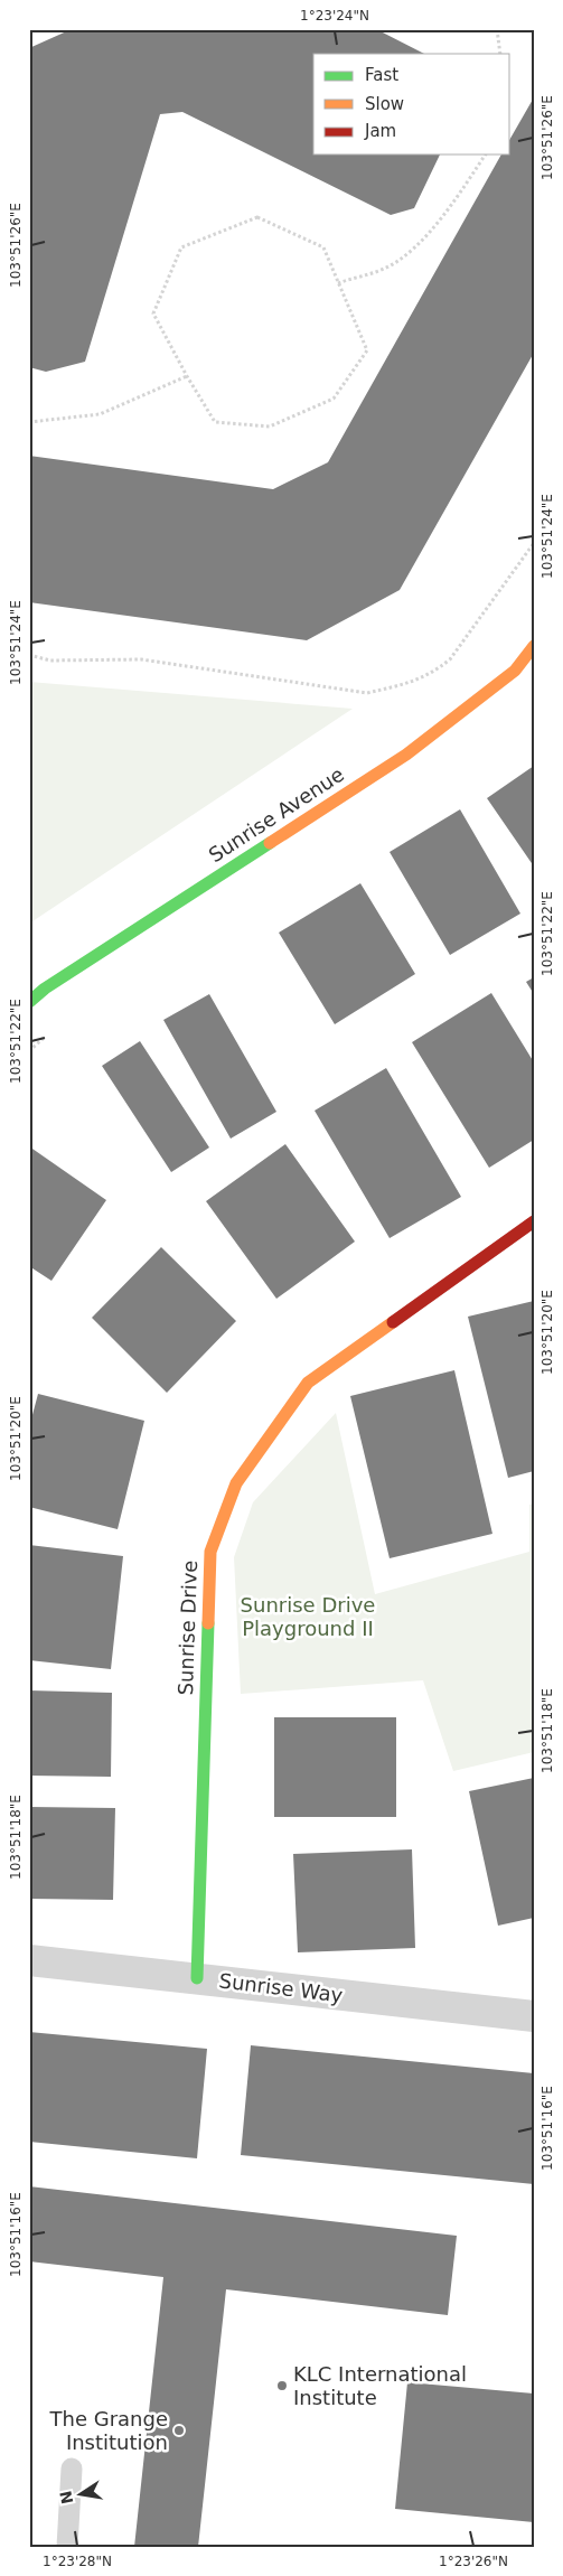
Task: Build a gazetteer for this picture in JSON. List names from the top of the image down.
{
  "streets": {
    "street": ["Sunrise Avenue", "Sunrise Drive", "Sunrise Way"]
  },
  "crossings": [
    ["Sunrise Drive", "Sunrise Way"]
  ],
  "parks": ["Sunrise Drive Playground II"],
  "places": ["KLC International Institute", "The Grange Institution"],
  "legend": ["Fast", "Slow", "Jam"],
  "north": "left",
  "coordinates": [
    "1°23'24\"N",
    "103°51'26\"E",
    "103°51'24\"E",
    "103°51'22\"E",
    "103°51'20\"E",
    "103°51'18\"E",
    "103°51'16\"E",
    "1°23'28\"N",
    "1°23'26\"N"
  ]
}
